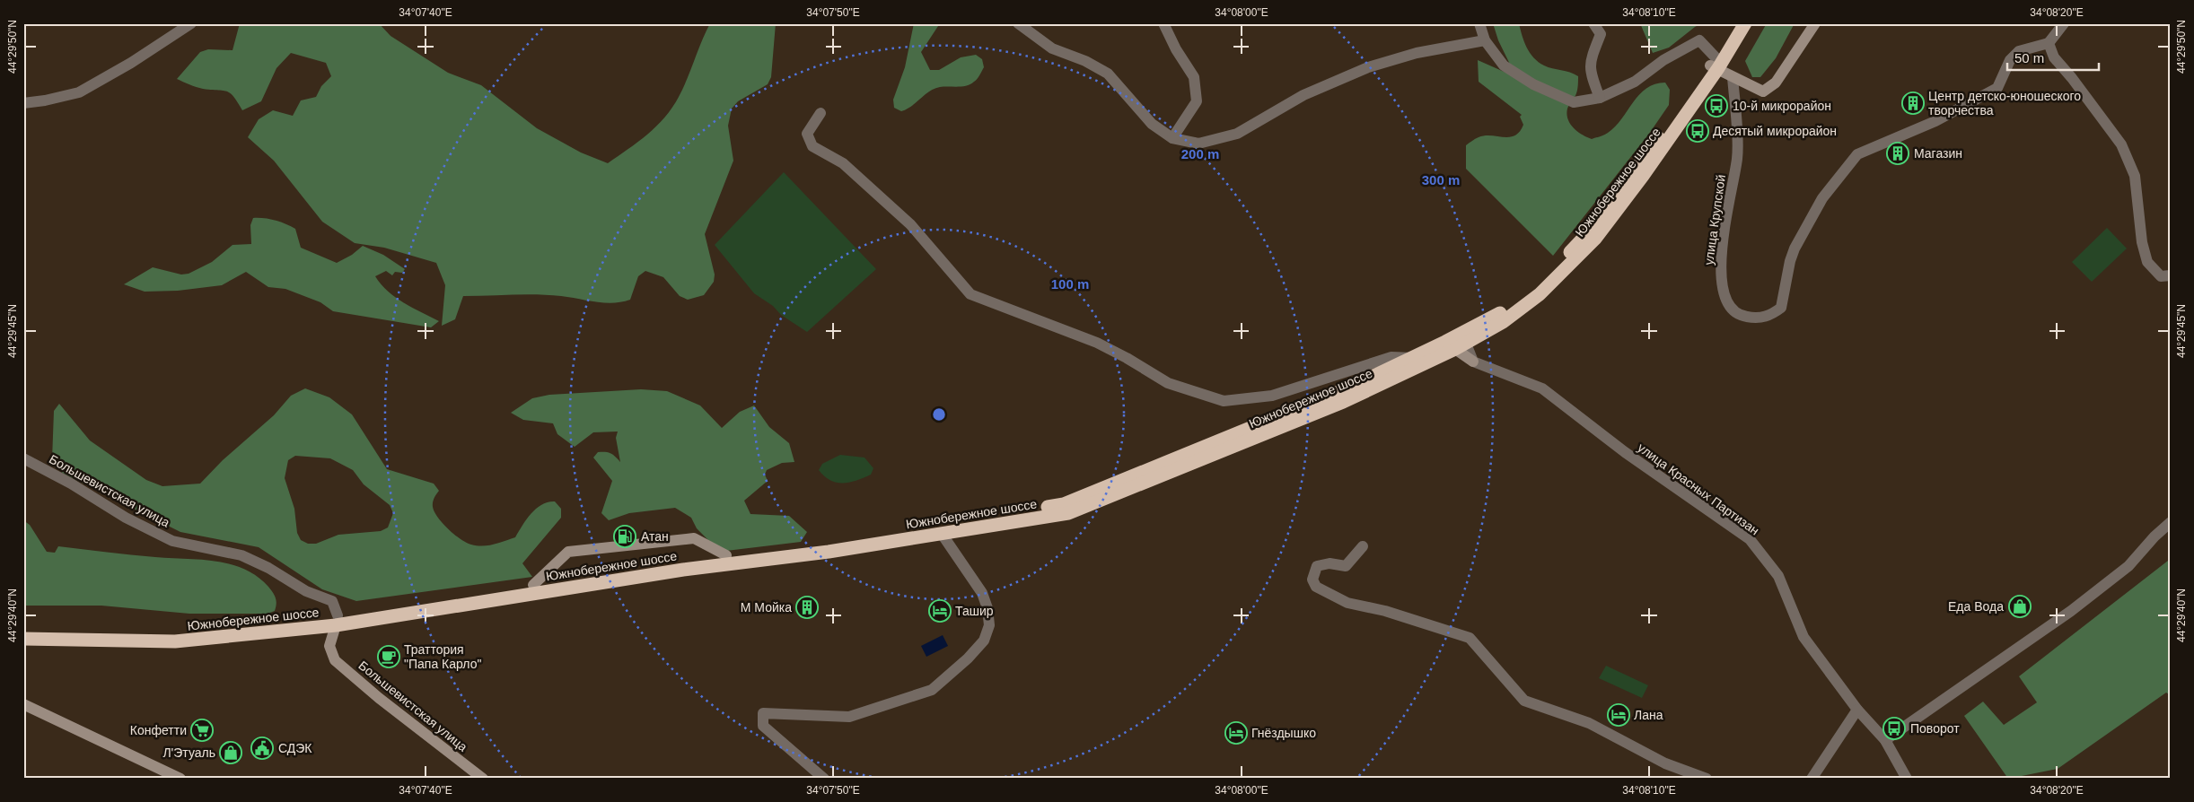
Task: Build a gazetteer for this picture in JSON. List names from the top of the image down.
{
  "streets": {
    "highway": ["Южнобережное шоссе"],
    "main road": ["Большевистская улица"],
    "street": ["улица Крупской", "улица Красных Партизан"]
  },
  "crossings": [
    ["Южнобережное шоссе", "Большевистская улица"]
  ],
  "places": {
    "building": ["Центр детско-юношеского творчества", "Магазин", "М Мойка"],
    "bus stop": ["10-й микрорайон", "Десятый микрорайон", "Поворот"],
    "fuel station": ["Атан"],
    "shop": ["Еда Вода", "Л'Этуаль"],
    "hotel": ["Ташир", "Лана", "Гнёздышко"],
    "cafe": ["Траттория \"Папа Карло\""],
    "supermarket": ["Конфетти"],
    "public building": ["СДЭК"]
  },
  "scale_bar": "50 m",
  "coordinates": [
    "34°07'40\"E",
    "34°07'50\"E",
    "34°08'00\"E",
    "34°08'10\"E",
    "34°08'20\"E",
    "44°29'50\"N",
    "44°29'45\"N",
    "44°29'40\"N"
  ],
  "rings": ["200 m", "300 m", "100 m"]
}
